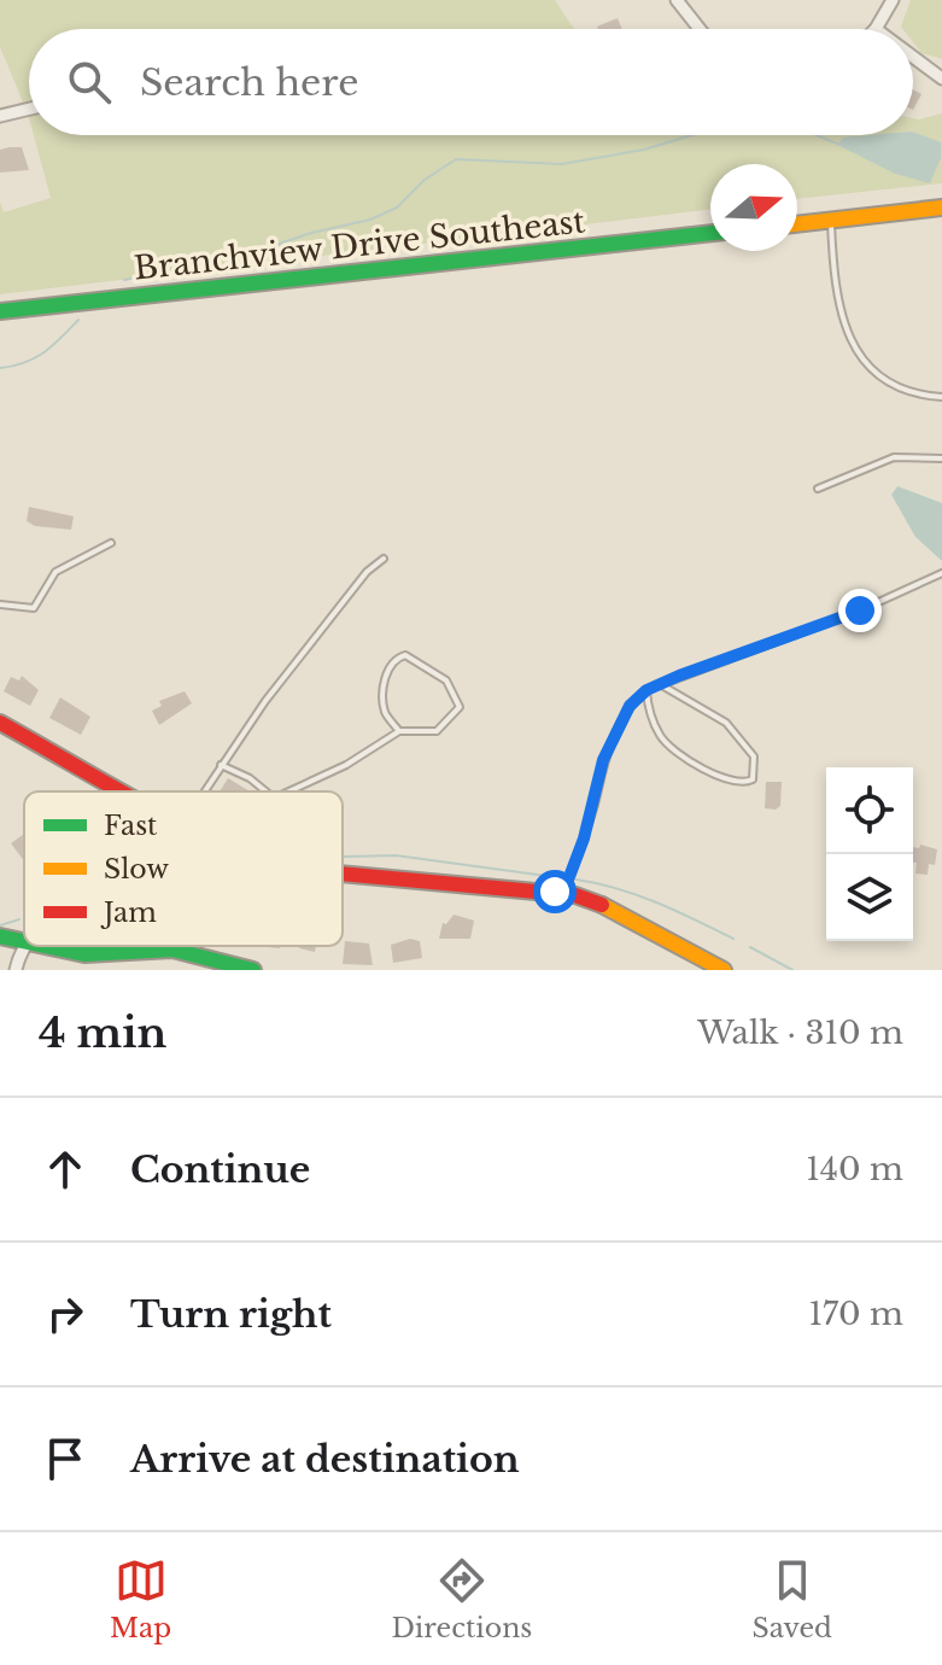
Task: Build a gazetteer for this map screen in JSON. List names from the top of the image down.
{
  "streets": {
    "street": ["Branchview Drive Southeast"]
  },
  "legend": ["Fast", "Slow", "Jam"],
  "north": "right",
  "page": {
    "search": "Search here",
    "heading": ["4 min", "Walk · 310 m"],
    "list": [
      ["Continue", "140 m"],
      ["Turn right", "170 m"],
      "Arrive at destination"
    ],
    "nav": ["Map", "Directions", "Saved"]
  }
}
